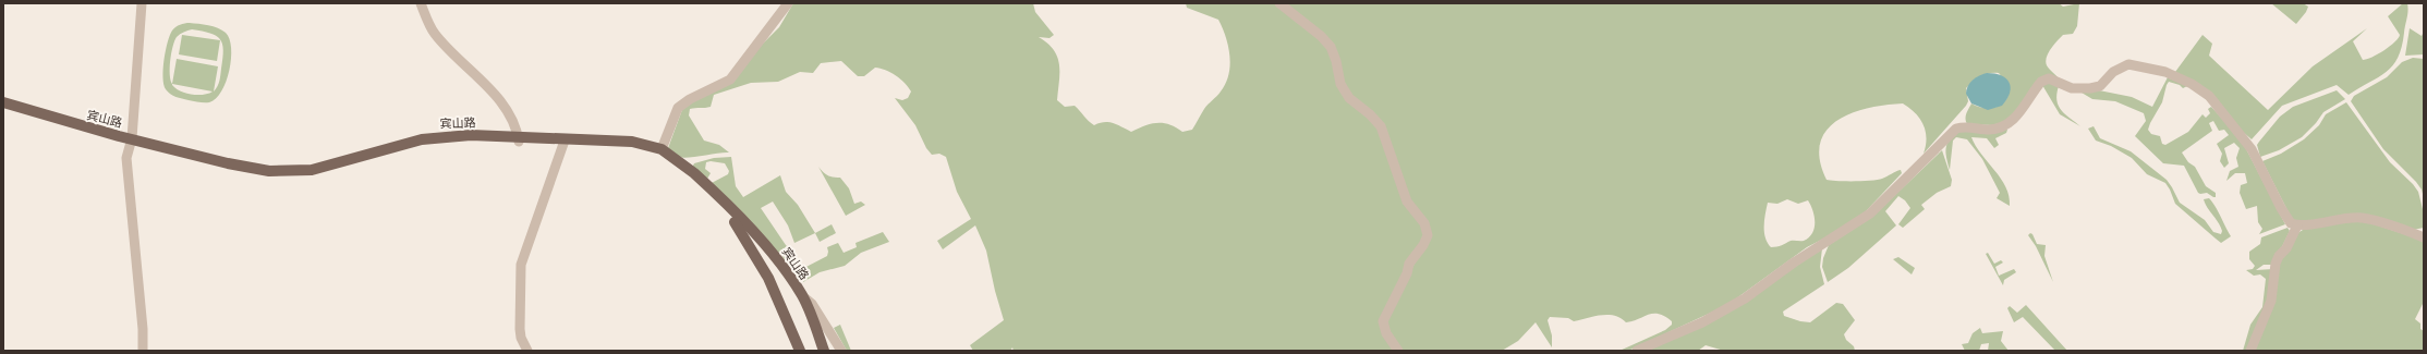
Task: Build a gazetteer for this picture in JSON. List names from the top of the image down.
{
  "streets": {
    "main road": ["宾山路"]
  }
}
